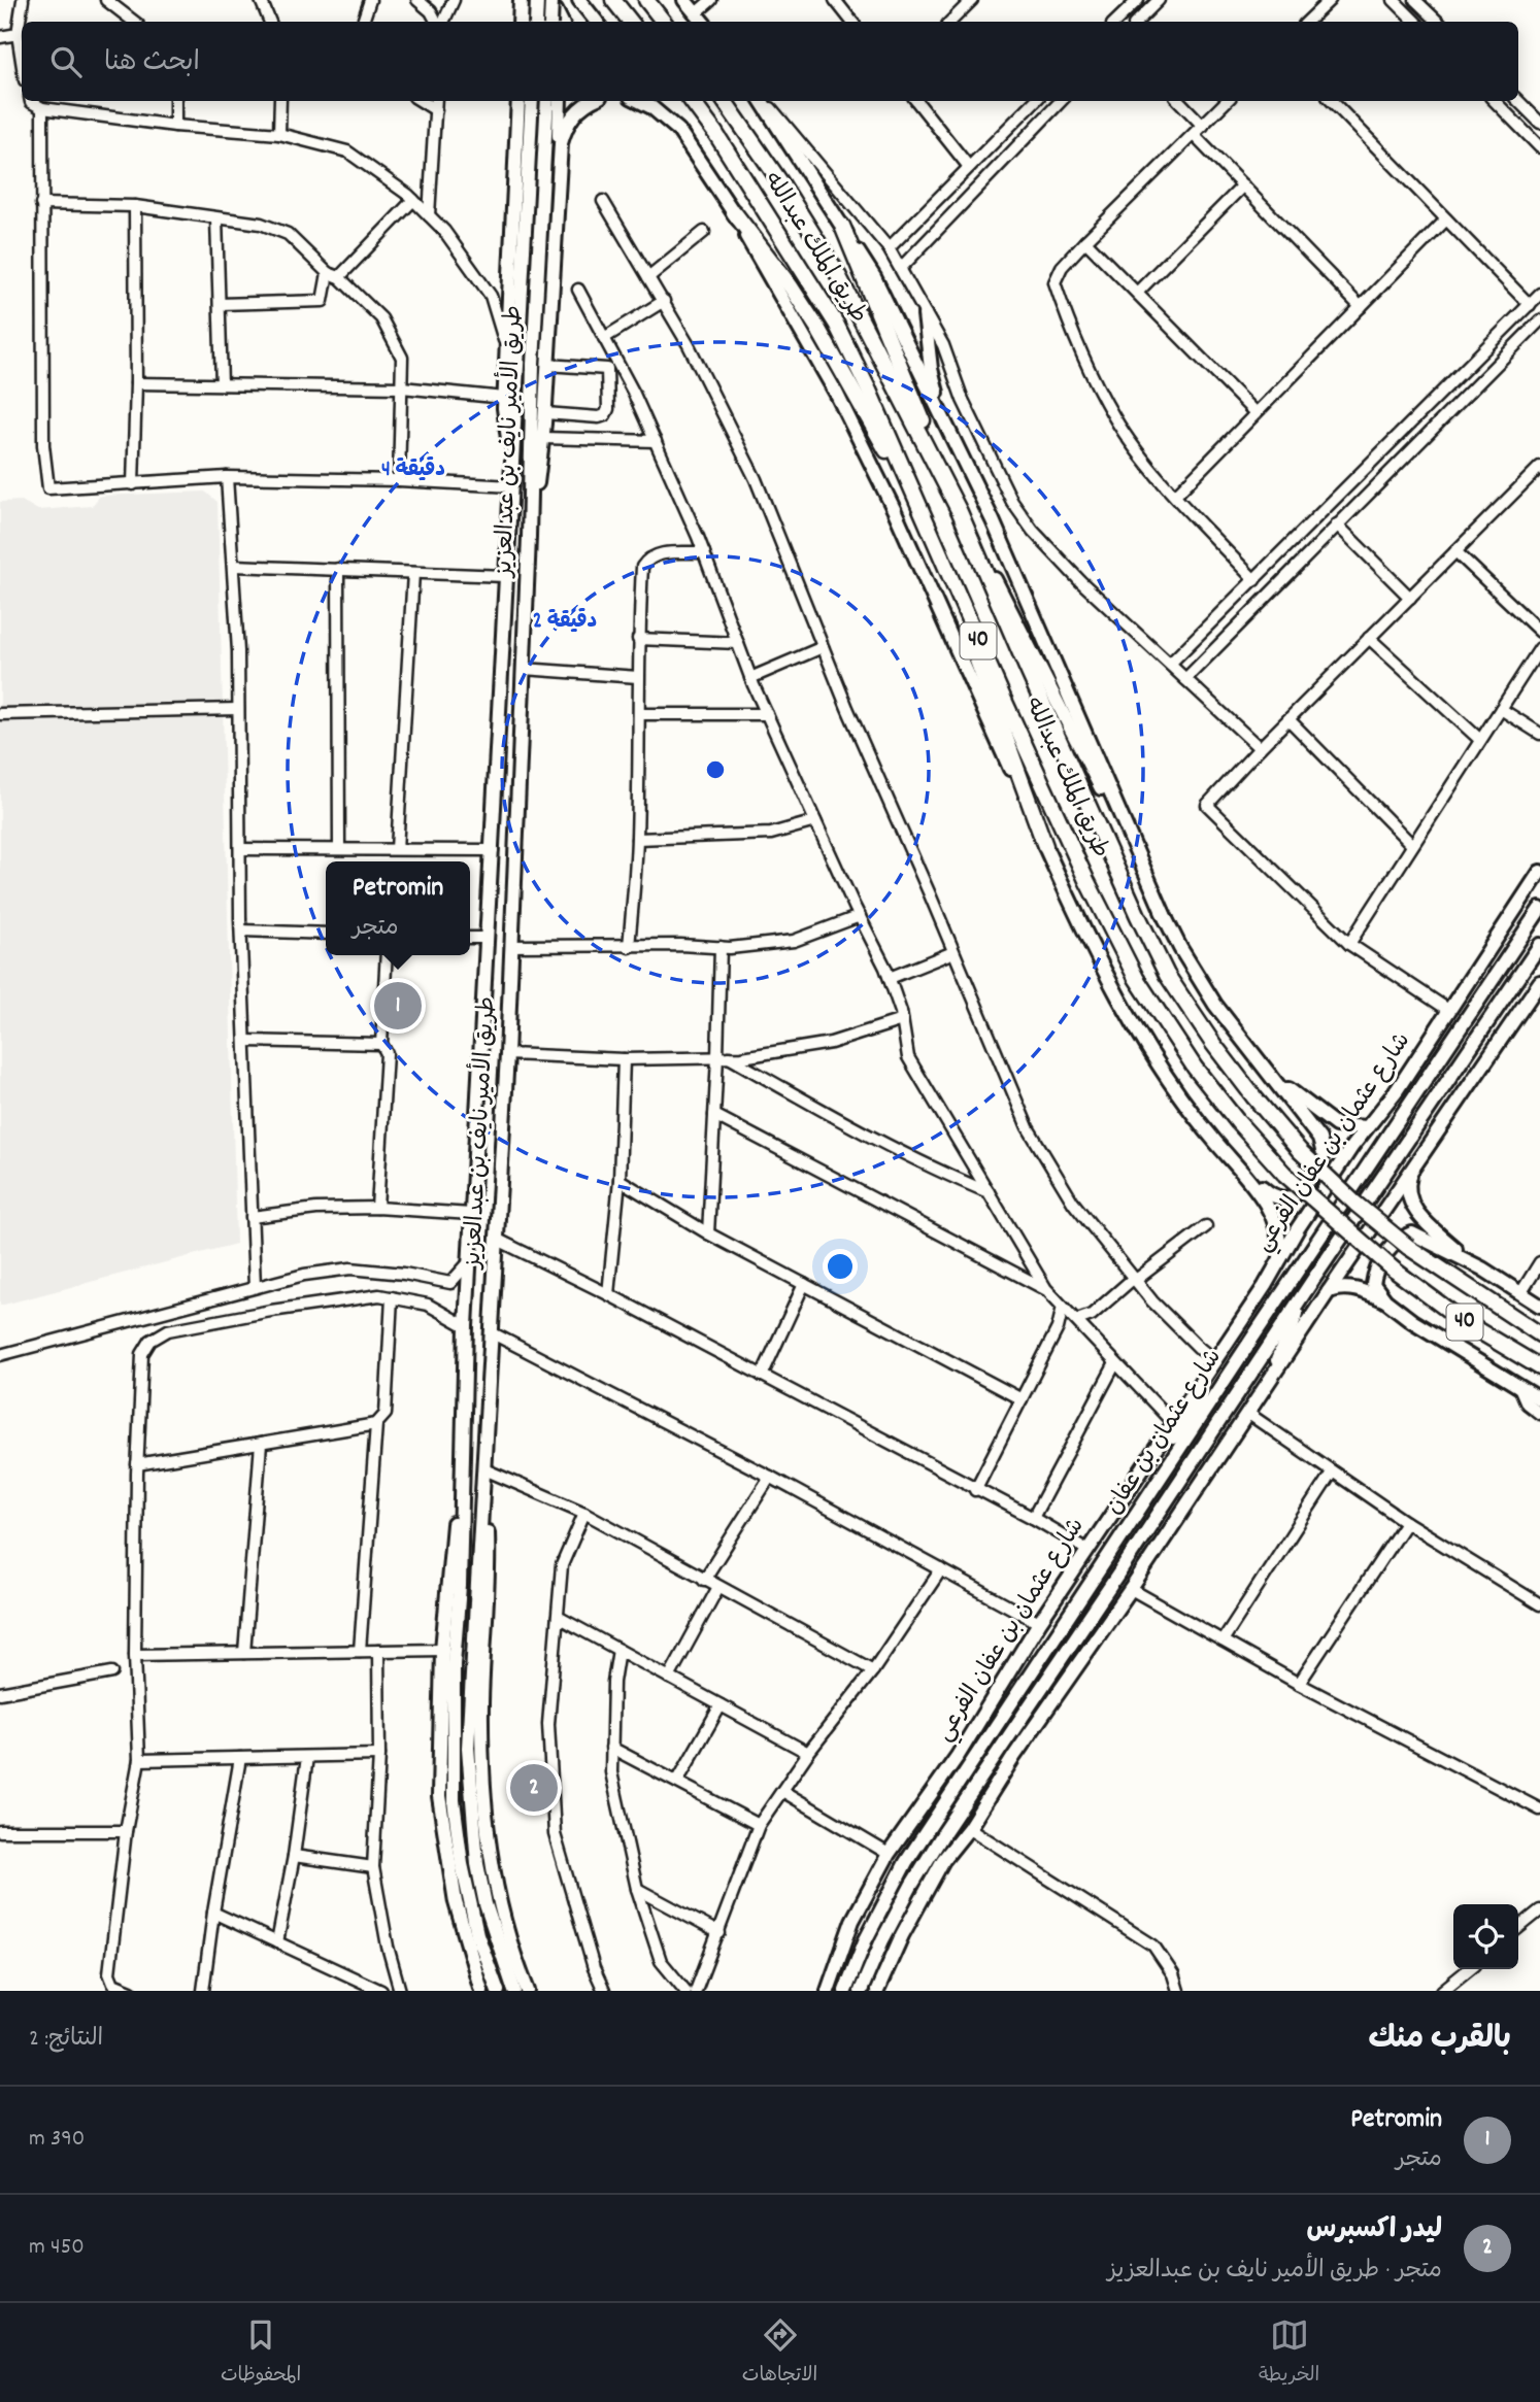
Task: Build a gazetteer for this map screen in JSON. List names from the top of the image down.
{
  "streets": {
    "highway": ["طريق الملك عبدالله", "40"],
    "main road": ["طريق الأمير نايف بن عبدالعزيز", "شارع عثمان بن عفان الفرعي", "شارع عثمان بن عفان"]
  },
  "page": {
    "search": "ابحث هنا",
    "popup": ["Petromin", "متجر"],
    "pins": ["1", "2"],
    "heading": ["بالقرب منك", "النتائج: 2"],
    "list": [
      {
        "mark": "1",
        "name": "Petromin",
        "note": "متجر",
        "value": "390 m"
      },
      {
        "mark": "2",
        "name": "ليدر اكسبرس",
        "note": "متجر · طريق الأمير نايف بن عبدالعزيز",
        "value": "450 m"
      }
    ],
    "nav": ["الخريطة", "الاتجاهات", "المحفوظات"]
  },
  "rings": ["4 دقيقة", "2 دقيقة"]
}
